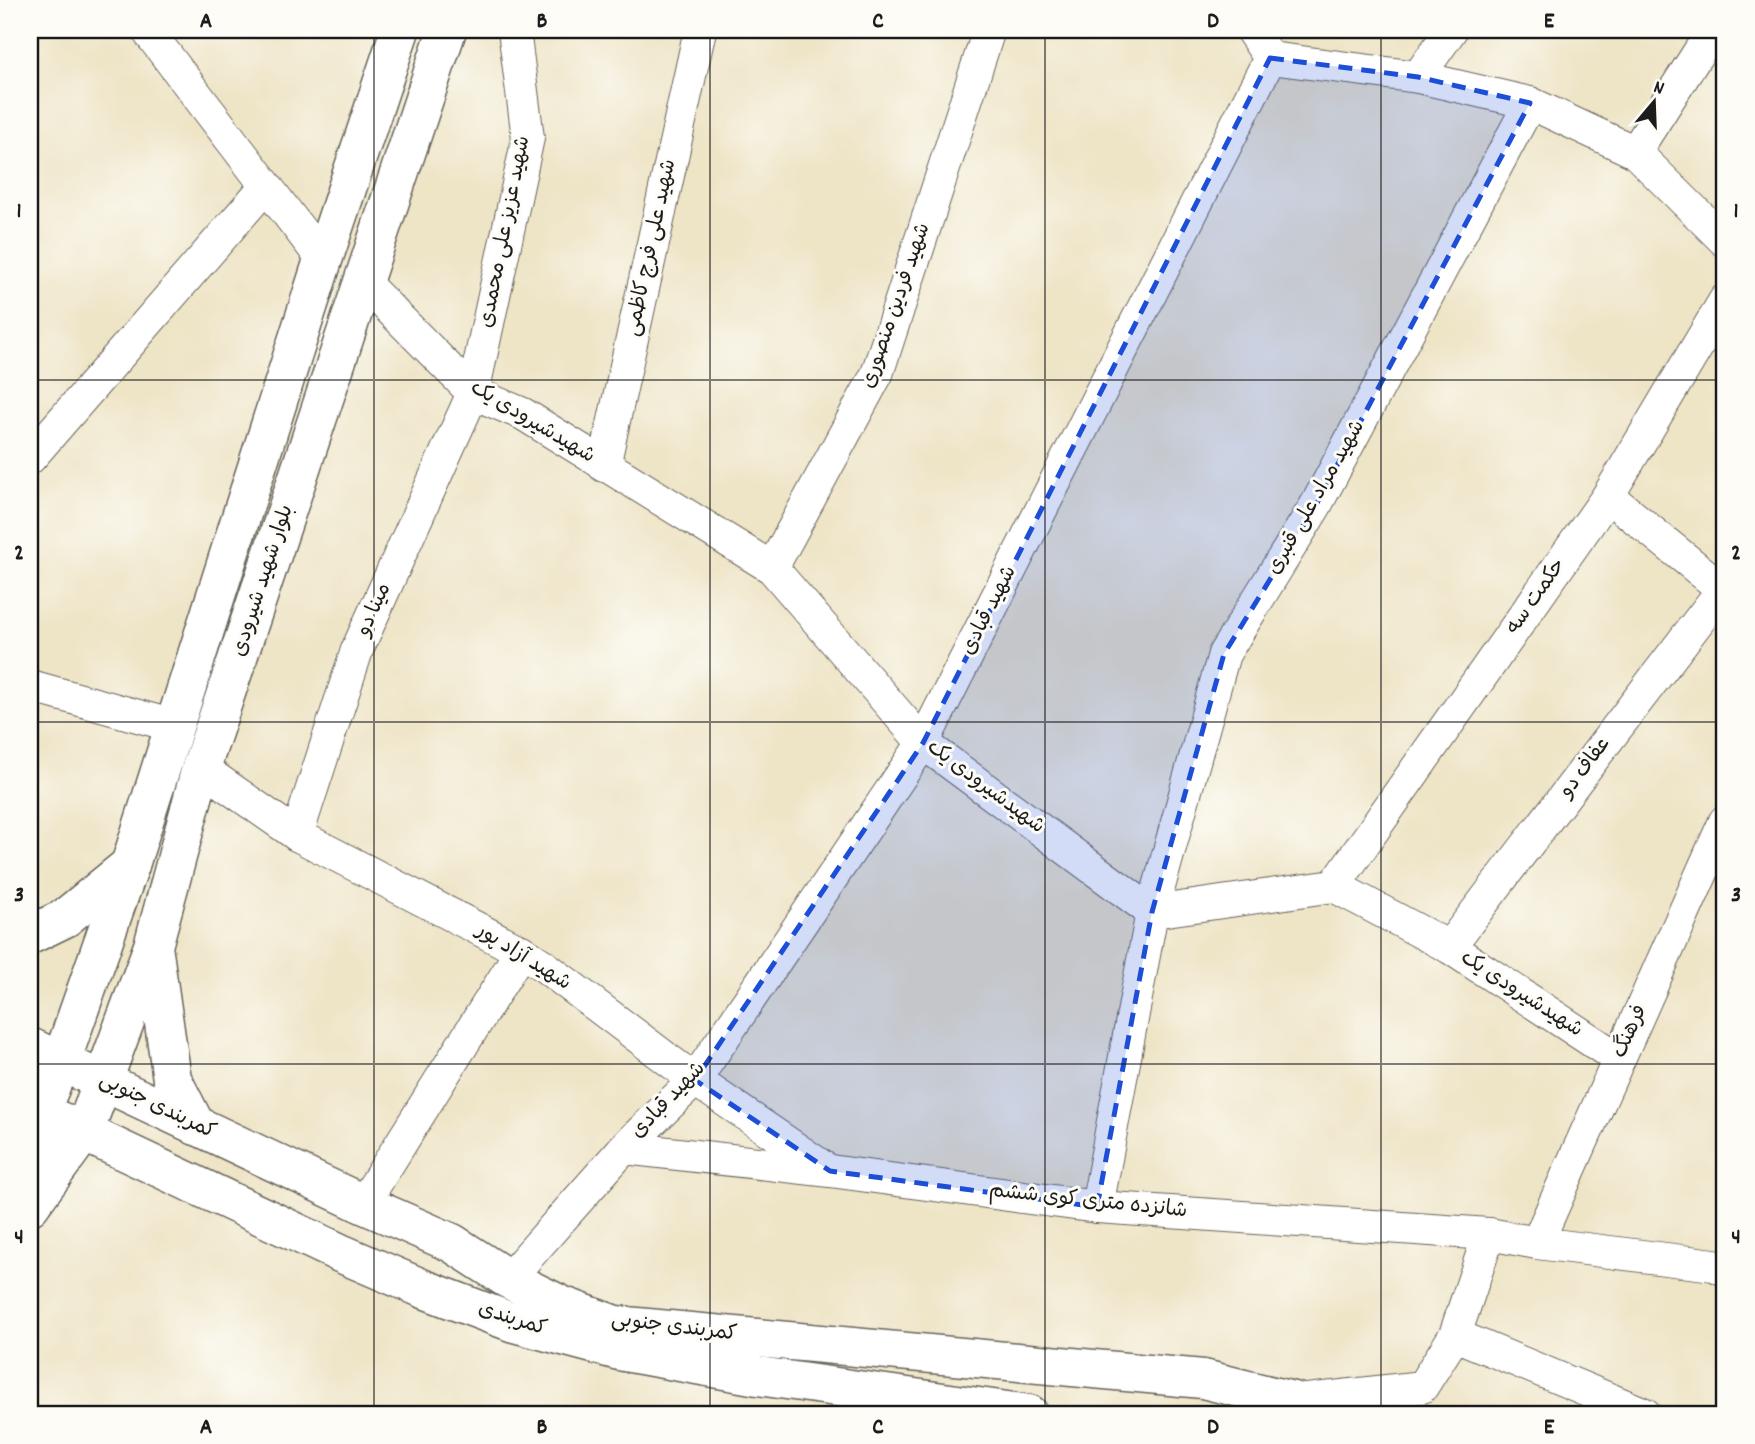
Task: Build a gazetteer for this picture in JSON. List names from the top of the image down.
{
  "streets": {
    "main road": ["بلوار شهید شیرودی", "کمربندی جنوبی", "کمربندی"],
    "street": [
      "شهید عزیز علی محمدی",
      "شهید علی فرج کاظمی",
      "شهید فردین منصوری",
      "شهیدشیرودی یک",
      "شهید مراد علی قنبری",
      "حکمت سه",
      "مینا دو",
      "شهید قبادی",
      "عفاف دو",
      "شهید آزاد پور",
      "فرهنگ",
      "شانزده متری کوی ششم"
    ]
  },
  "crossings": [
    ["شهید عزیز علی محمدی", "شهیدشیرودی یک"],
    ["شهید عزیز علی محمدی", "مینا دو"],
    ["شهید علی فرج کاظمی", "شهیدشیرودی یک"],
    ["شهید فردین منصوری", "شهیدشیرودی یک"],
    ["شهیدشیرودی یک", "شهید مراد علی قنبری"],
    ["شهیدشیرودی یک", "بلوار شهید شیرودی"],
    ["شهیدشیرودی یک", "حکمت سه"],
    ["شهیدشیرودی یک", "مینا دو"],
    ["شهیدشیرودی یک", "شهید قبادی"],
    ["شهیدشیرودی یک", "عفاف دو"],
    ["شهیدشیرودی یک", "فرهنگ"],
    ["شهید مراد علی قنبری", "شانزده متری کوی ششم"],
    ["بلوار شهید شیرودی", "شهید آزاد پور"],
    ["بلوار شهید شیرودی", "کمربندی جنوبی"],
    ["بلوار شهید شیرودی", "کمربندی"],
    ["مینا دو", "شهید آزاد پور"],
    ["شهید قبادی", "شهید آزاد پور"],
    ["شهید قبادی", "شانزده متری کوی ششم"],
    ["شهید آزاد پور", "شانزده متری کوی ششم"],
    ["فرهنگ", "شانزده متری کوی ششم"]
  ],
  "north": "top",
  "grid": {
    "columns": [
      "A",
      "B",
      "C",
      "D",
      "E"
    ],
    "rows": [
      "1",
      "2",
      "3",
      "4"
    ]
  }
}
